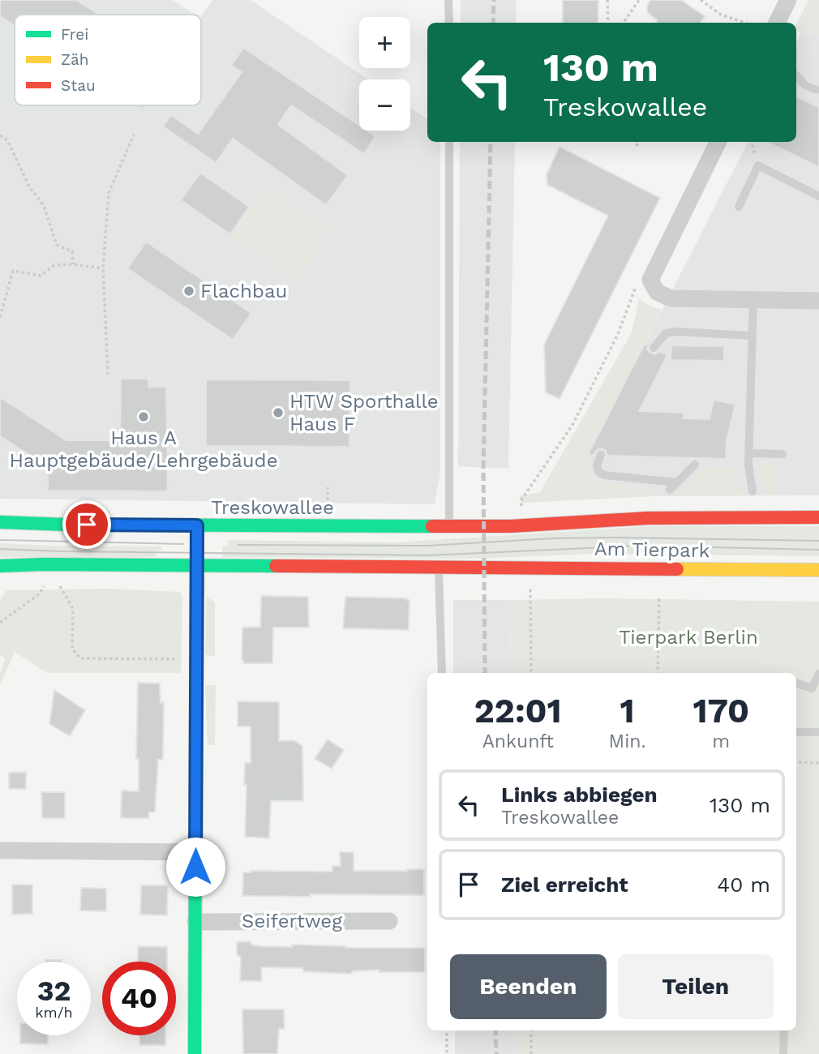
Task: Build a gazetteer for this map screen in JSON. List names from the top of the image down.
{
  "streets": {
    "main road": ["Treskowallee", "Am Tierpark"],
    "street": ["Seifertweg"]
  },
  "crossings": [
    ["Treskowallee", "Am Tierpark"]
  ],
  "parks": ["Tierpark Berlin"],
  "places": ["Flachbau", "HTW Sporthalle Haus F", "Haus A Hauptgebäude/Lehrgebäude"],
  "legend": ["Frei", "Zäh", "Stau"],
  "page": {
    "map_buttons": ["+", "−"],
    "turn": ["130 m", "Treskowallee"],
    "eta": [
      "22:01",
      "Ankunft",
      "1",
      "Min.",
      "170",
      "m"
    ],
    "list": [
      {
        "name": "Links abbiegen",
        "note": "Treskowallee",
        "value": "130 m"
      },
      {
        "name": "Ziel erreicht",
        "value": "40 m"
      }
    ],
    "buttons": ["Beenden", "Teilen"],
    "speed": "32 km/h",
    "limit": "40"
  }
}
